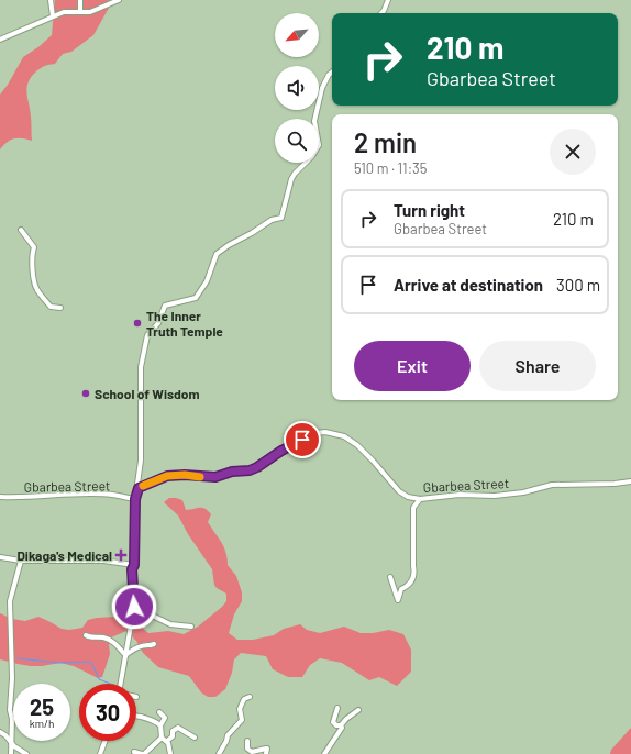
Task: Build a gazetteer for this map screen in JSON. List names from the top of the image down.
{
  "streets": {
    "street": ["Gbarbea Street"]
  },
  "places": {
    "other": ["The Inner Truth Temple", "School of Wisdom"],
    "health": ["Dikaga's Medical"]
  },
  "north": "bottom left",
  "page": {
    "turn": ["210 m", "Gbarbea Street"],
    "heading": ["2 min", "510 m · 11:35"],
    "list": [
      {
        "name": "Turn right",
        "note": "Gbarbea Street",
        "value": "210 m"
      },
      {
        "name": "Arrive at destination",
        "value": "300 m"
      }
    ],
    "buttons": ["Exit", "Share"],
    "speed": "25 km/h",
    "limit": "30"
  }
}
